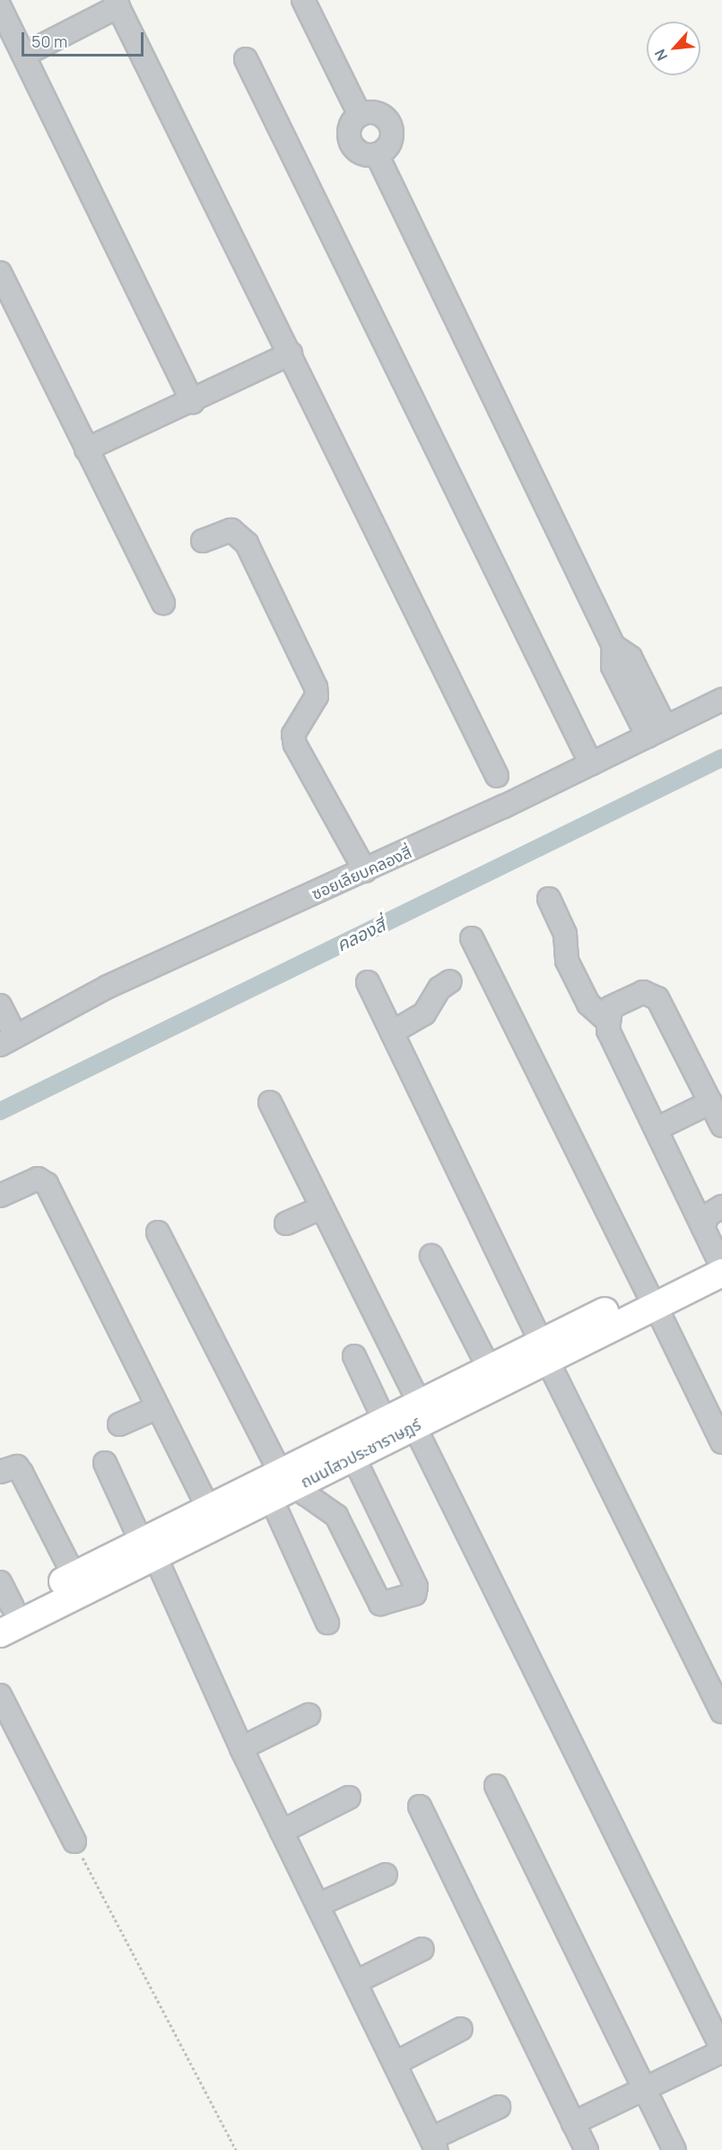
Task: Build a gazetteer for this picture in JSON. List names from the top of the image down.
{
  "streets": {
    "main road": ["ถนนไสวประชาราษฎร์"],
    "street": ["ซอยเลียบคลองสี่"]
  },
  "water": ["คลองสี่"],
  "scale_bar": "50 m",
  "north": "bottom left"
}
